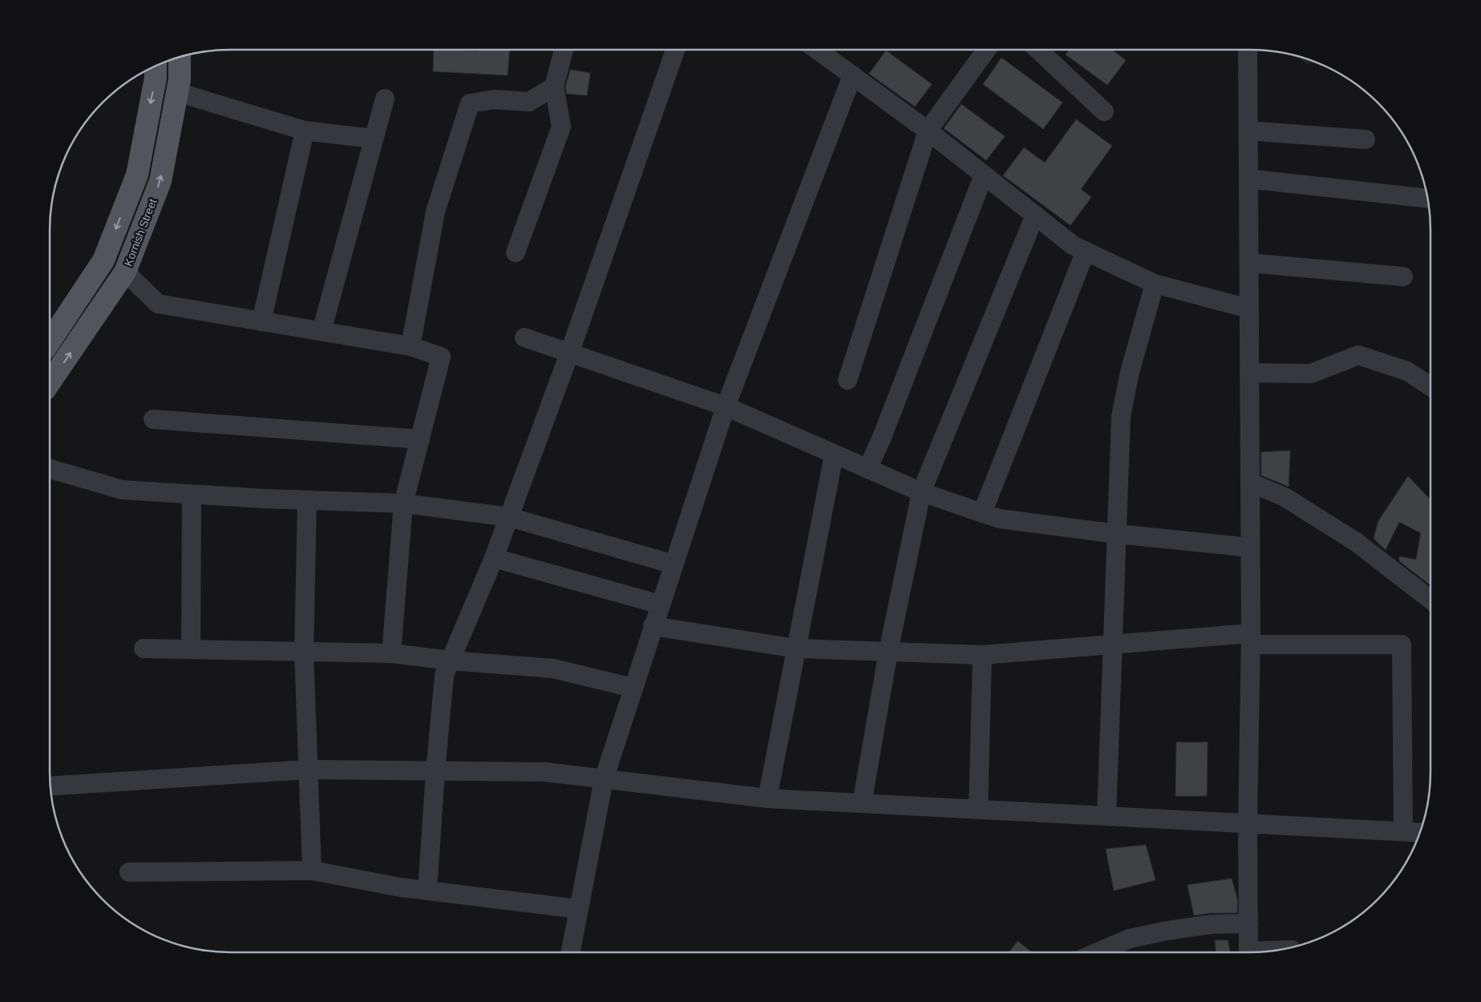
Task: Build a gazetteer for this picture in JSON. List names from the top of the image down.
{
  "streets": {
    "main road": ["Kornish Street"]
  }
}
